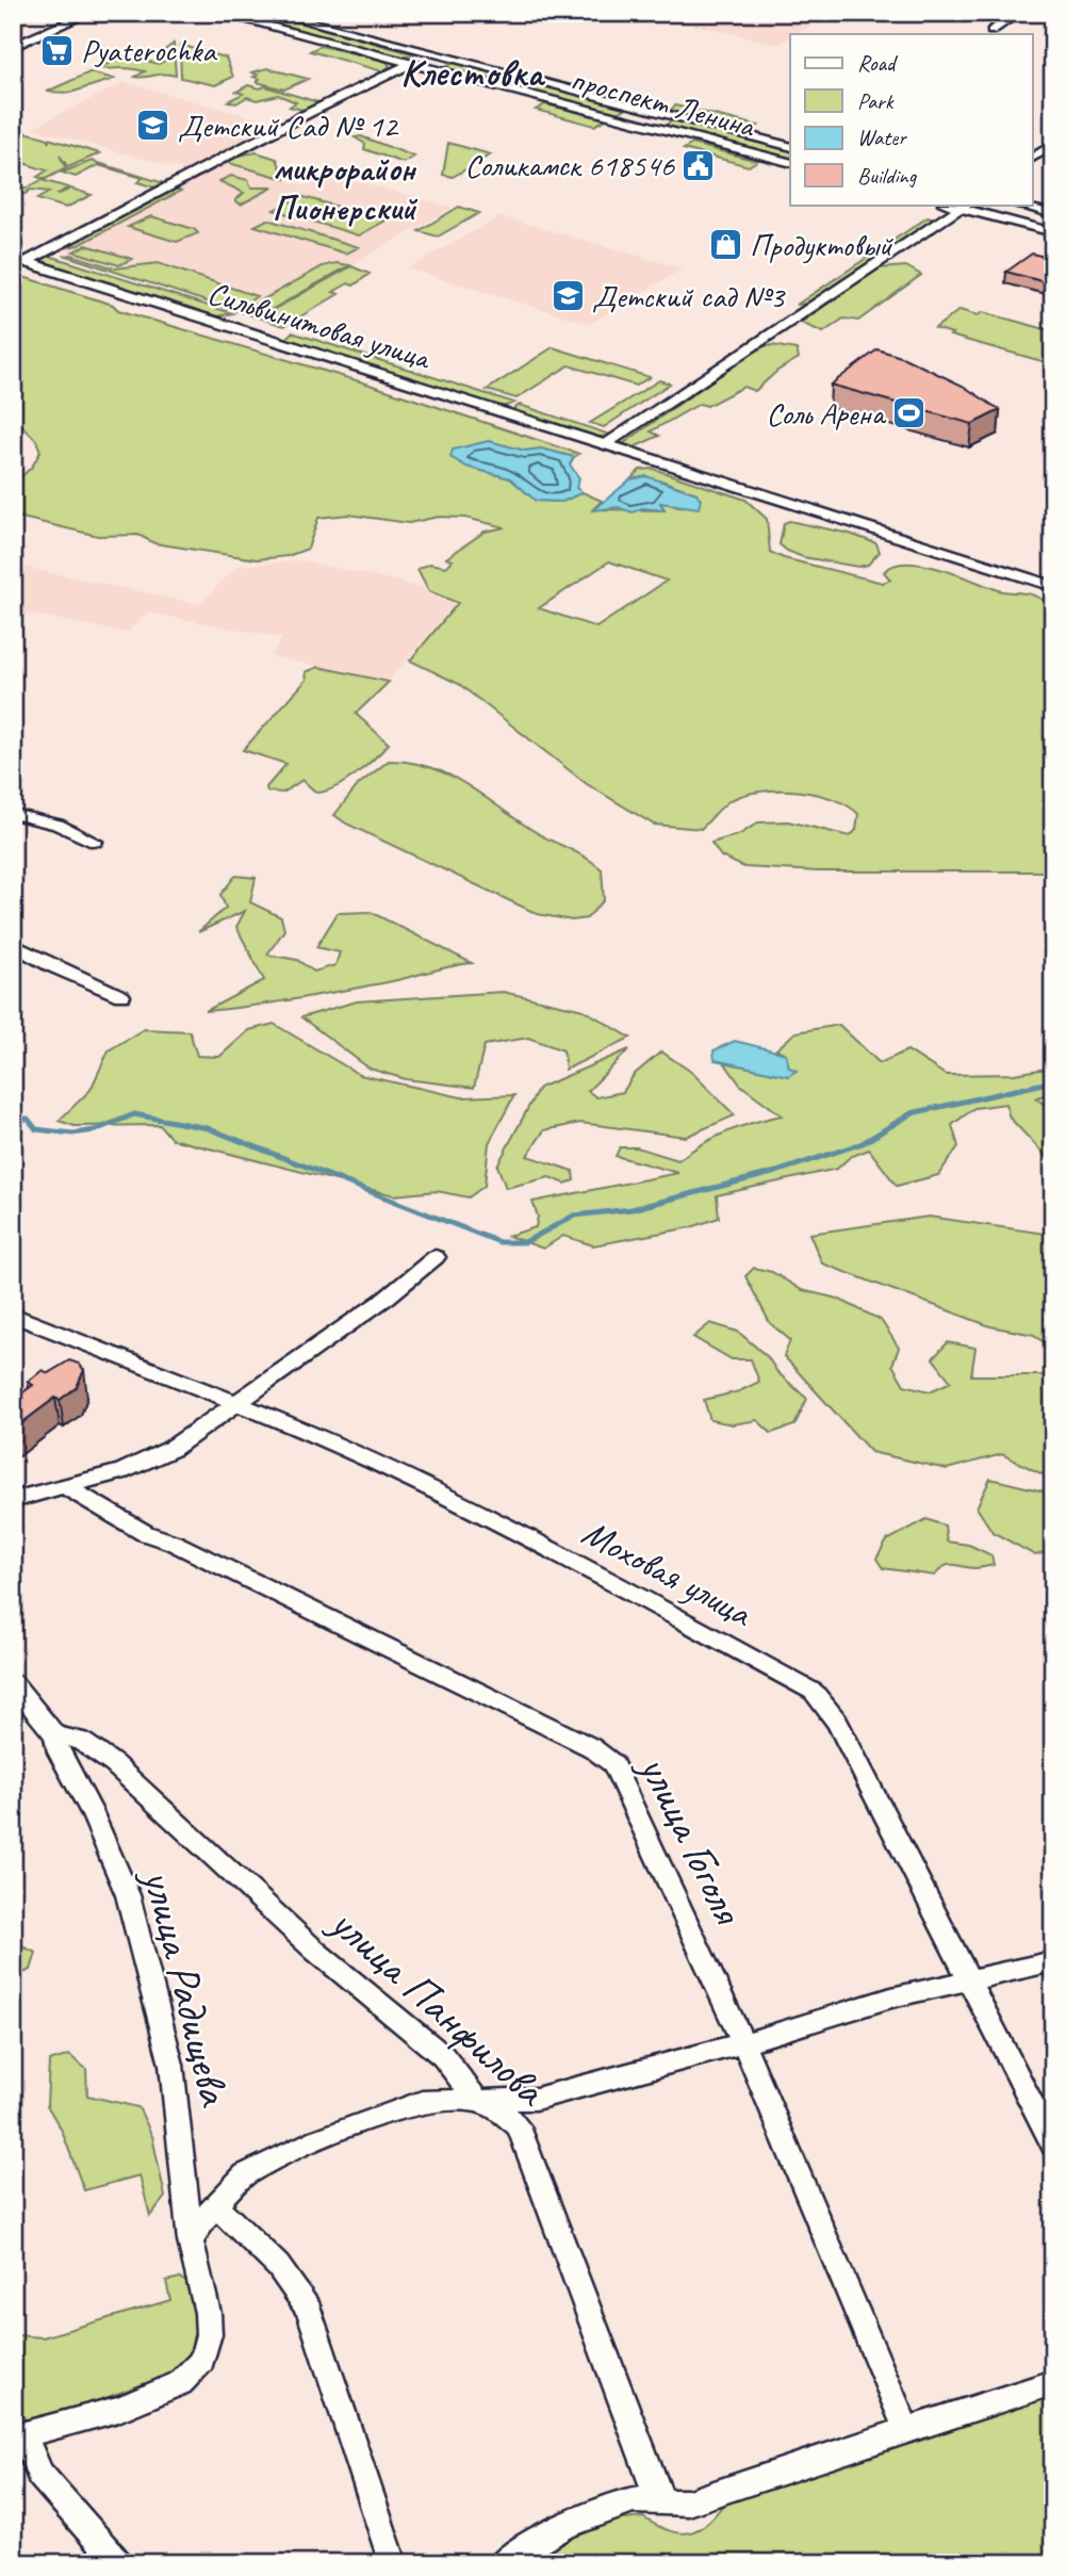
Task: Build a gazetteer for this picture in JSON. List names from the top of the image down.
{
  "streets": {
    "street": [
      "проспект Ленина",
      "Сильвинитовая улица",
      "Моховая улица",
      "улица Гоголя",
      "улица Радищева",
      "улица Панфилова"
    ]
  },
  "crossings": [
    ["улица Радищева", "улица Панфилова"]
  ],
  "districts": ["Клестовка", "микрорайон Пионерский"],
  "places": {
    "supermarket": ["Pyaterochka"],
    "school or university": ["Детский Сад № 12", "Детский сад №3"],
    "public building": ["Соликамск 618546"],
    "shop": ["Продуктовый"],
    "sports": ["Соль Арена"]
  },
  "legend": [
    "Road",
    "Park",
    "Water",
    "Building"
  ]
}
